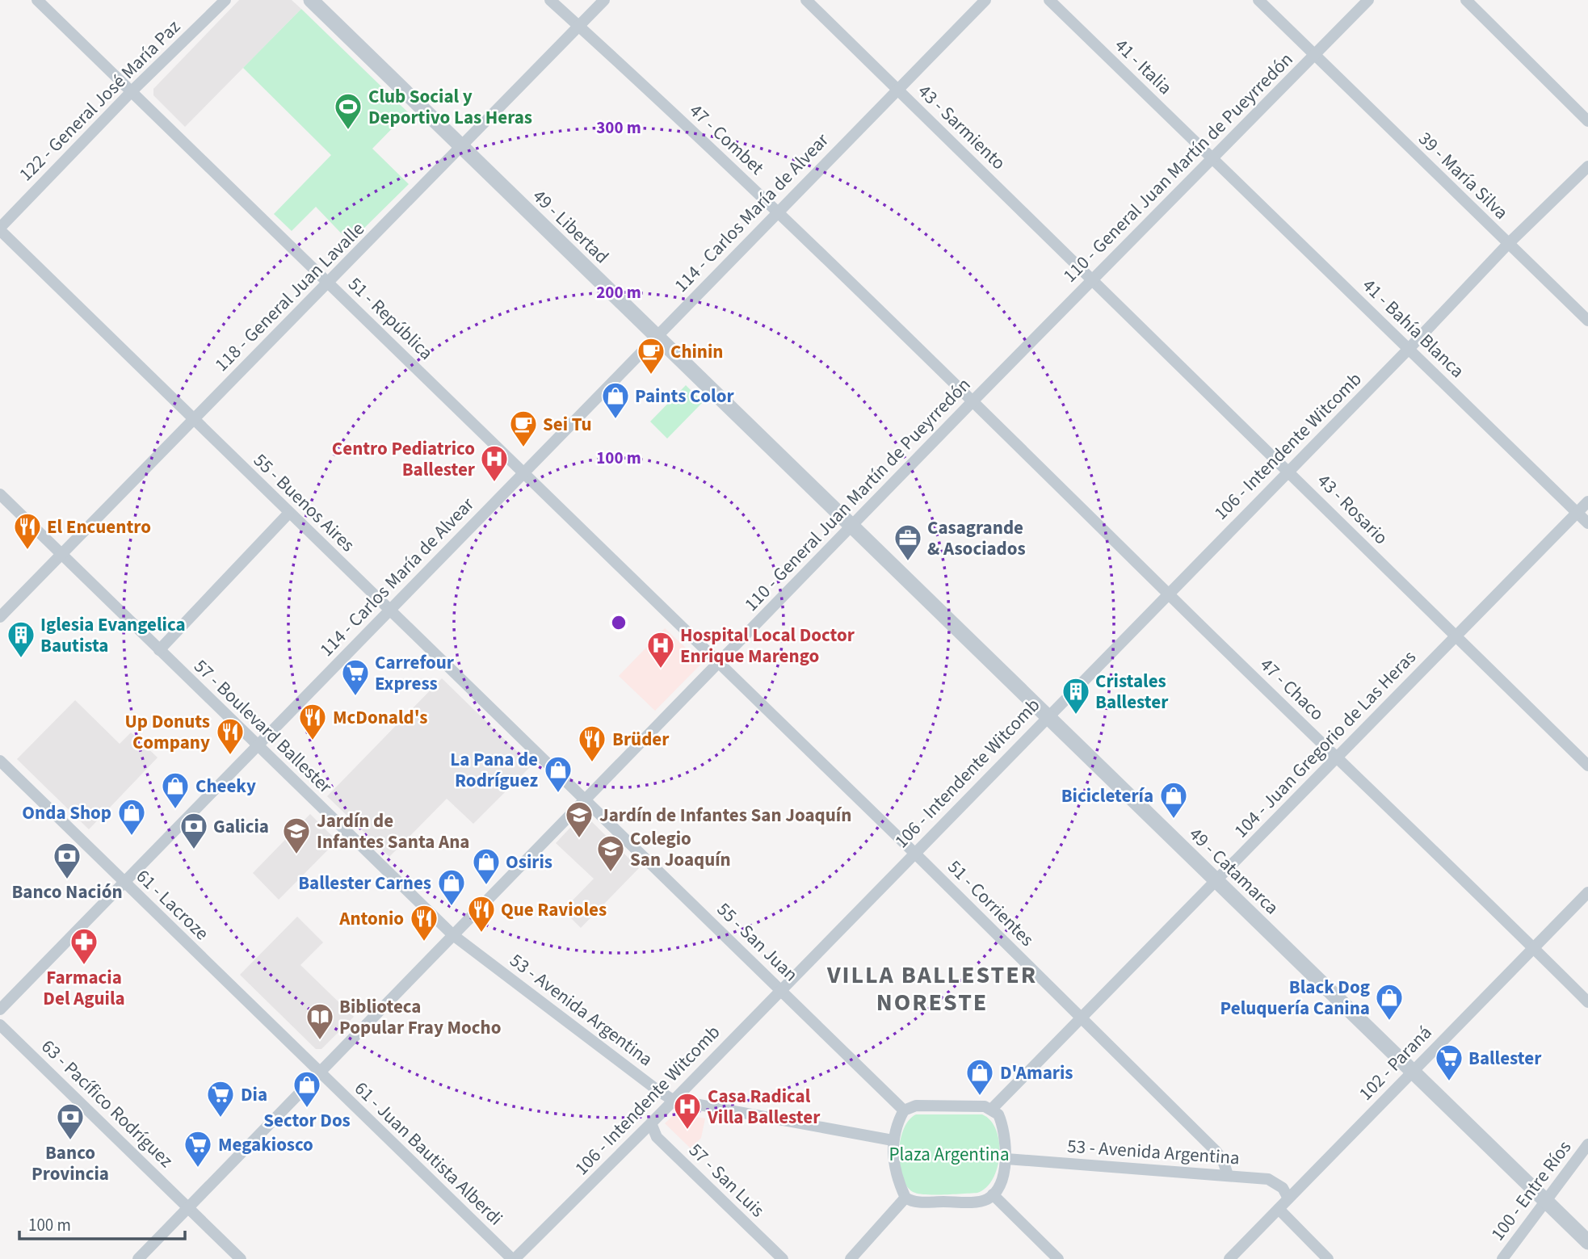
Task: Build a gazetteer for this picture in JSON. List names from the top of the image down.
{
  "streets": {
    "street": [
      "41 - Italia",
      "122 - General José María Paz",
      "43 - Sarmiento",
      "47 - Combet",
      "110 - General Juan Martín de Pueyrredón",
      "39 - María Silva",
      "114 - Carlos María de Alvear",
      "49 - Libertad",
      "118 - General Juan Lavalle",
      "51 - República",
      "41 - Bahía Blanca",
      "106 - Intendente Witcomb",
      "55 - Buenos Aires",
      "43 - Rosario",
      "47 - Chaco",
      "57 - Boulevard Ballester",
      "104 - Juan Gregorio de Las Heras",
      "49 - Catamarca",
      "51 - Corrientes",
      "61 - Lacroze",
      "55 - San Juan",
      "53 - Avenida Argentina",
      "102 - Paraná",
      "63 - Pacífico Rodríguez",
      "61 - Juan Bautista Alberdi",
      "57 - San Luis",
      "100 - Entre Ríos"
    ]
  },
  "crossings": [
    ["41 - Italia", "110 - General Juan Martín de Pueyrredón"],
    ["41 - Italia", "41 - Bahía Blanca"],
    ["122 - General José María Paz", "51 - República"],
    ["122 - General José María Paz", "55 - Buenos Aires"],
    ["43 - Sarmiento", "110 - General Juan Martín de Pueyrredón"],
    ["43 - Sarmiento", "114 - Carlos María de Alvear"],
    ["43 - Sarmiento", "43 - Rosario"],
    ["47 - Combet", "110 - General Juan Martín de Pueyrredón"],
    ["47 - Combet", "114 - Carlos María de Alvear"],
    ["47 - Combet", "118 - General Juan Lavalle"],
    ["47 - Combet", "47 - Chaco"],
    ["110 - General Juan Martín de Pueyrredón", "39 - María Silva"],
    ["110 - General Juan Martín de Pueyrredón", "49 - Libertad"],
    ["110 - General Juan Martín de Pueyrredón", "51 - República"],
    ["110 - General Juan Martín de Pueyrredón", "41 - Bahía Blanca"],
    ["110 - General Juan Martín de Pueyrredón", "55 - Buenos Aires"],
    ["110 - General Juan Martín de Pueyrredón", "43 - Rosario"],
    ["110 - General Juan Martín de Pueyrredón", "47 - Chaco"],
    ["110 - General Juan Martín de Pueyrredón", "57 - Boulevard Ballester"],
    ["110 - General Juan Martín de Pueyrredón", "49 - Catamarca"],
    ["110 - General Juan Martín de Pueyrredón", "51 - Corrientes"],
    ["110 - General Juan Martín de Pueyrredón", "61 - Lacroze"],
    ["110 - General Juan Martín de Pueyrredón", "55 - San Juan"],
    ["110 - General Juan Martín de Pueyrredón", "53 - Avenida Argentina"],
    ["110 - General Juan Martín de Pueyrredón", "63 - Pacífico Rodríguez"],
    ["110 - General Juan Martín de Pueyrredón", "61 - Juan Bautista Alberdi"],
    ["39 - María Silva", "106 - Intendente Witcomb"],
    ["114 - Carlos María de Alvear", "49 - Libertad"],
    ["114 - Carlos María de Alvear", "51 - República"],
    ["114 - Carlos María de Alvear", "55 - Buenos Aires"],
    ["114 - Carlos María de Alvear", "57 - Boulevard Ballester"],
    ["114 - Carlos María de Alvear", "61 - Lacroze"],
    ["49 - Libertad", "118 - General Juan Lavalle"],
    ["49 - Libertad", "49 - Catamarca"],
    ["118 - General Juan Lavalle", "51 - República"],
    ["118 - General Juan Lavalle", "55 - Buenos Aires"],
    ["118 - General Juan Lavalle", "57 - Boulevard Ballester"],
    ["51 - República", "51 - Corrientes"],
    ["41 - Bahía Blanca", "106 - Intendente Witcomb"],
    ["41 - Bahía Blanca", "104 - Juan Gregorio de Las Heras"],
    ["106 - Intendente Witcomb", "43 - Rosario"],
    ["106 - Intendente Witcomb", "47 - Chaco"],
    ["106 - Intendente Witcomb", "49 - Catamarca"],
    ["106 - Intendente Witcomb", "51 - Corrientes"],
    ["106 - Intendente Witcomb", "55 - San Juan"],
    ["106 - Intendente Witcomb", "53 - Avenida Argentina"],
    ["106 - Intendente Witcomb", "61 - Juan Bautista Alberdi"],
    ["106 - Intendente Witcomb", "57 - San Luis"],
    ["55 - Buenos Aires", "55 - San Juan"],
    ["43 - Rosario", "104 - Juan Gregorio de Las Heras"],
    ["47 - Chaco", "104 - Juan Gregorio de Las Heras"],
    ["47 - Chaco", "102 - Paraná"],
    ["57 - Boulevard Ballester", "53 - Avenida Argentina"],
    ["104 - Juan Gregorio de Las Heras", "49 - Catamarca"],
    ["104 - Juan Gregorio de Las Heras", "51 - Corrientes"],
    ["104 - Juan Gregorio de Las Heras", "55 - San Juan"],
    ["104 - Juan Gregorio de Las Heras", "53 - Avenida Argentina"],
    ["49 - Catamarca", "102 - Paraná"],
    ["49 - Catamarca", "100 - Entre Ríos"],
    ["51 - Corrientes", "53 - Avenida Argentina"],
    ["61 - Lacroze", "61 - Juan Bautista Alberdi"],
    ["55 - San Juan", "53 - Avenida Argentina"],
    ["53 - Avenida Argentina", "102 - Paraná"]
  ],
  "districts": ["VILLA BALLESTER NORESTE"],
  "parks": ["Plaza Argentina"],
  "places": {
    "sports": ["Club Social y Deportivo Las Heras"],
    "cafe": ["Chinin", "Sei Tu"],
    "shop": [
      "Paints Color",
      "La Pana de Rodríguez",
      "Cheeky",
      "Bicicletería",
      "Onda Shop",
      "Osiris",
      "Ballester Carnes",
      "Black Dog Peluquería Canina",
      "D'Amaris",
      "Sector Dos"
    ],
    "hospital": ["Centro Pediatrico Ballester", "Hospital Local Doctor Enrique Marengo", "Casa Radical Villa Ballester"],
    "restaurant": [
      "El Encuentro",
      "McDonald's",
      "Up Donuts Company",
      "Brüder",
      "Que Ravioles",
      "Antonio"
    ],
    "office": ["Casagrande & Asociados"],
    "building": ["Iglesia Evangelica Bautista", "Cristales Ballester"],
    "supermarket": [
      "Carrefour Express",
      "Ballester",
      "Dia",
      "Megakiosco"
    ],
    "school or university": ["Jardín de Infantes San Joaquín", "Jardín de Infantes Santa Ana", "Colegio San Joaquín"],
    "bank": ["Galicia", "Banco Nación", "Banco Provincia"],
    "pharmacy": ["Farmacia Del Aguila"],
    "library": ["Biblioteca Popular Fray Mocho"]
  },
  "scale_bar": "100 m",
  "rings": ["300 m", "200 m", "100 m"]
}
